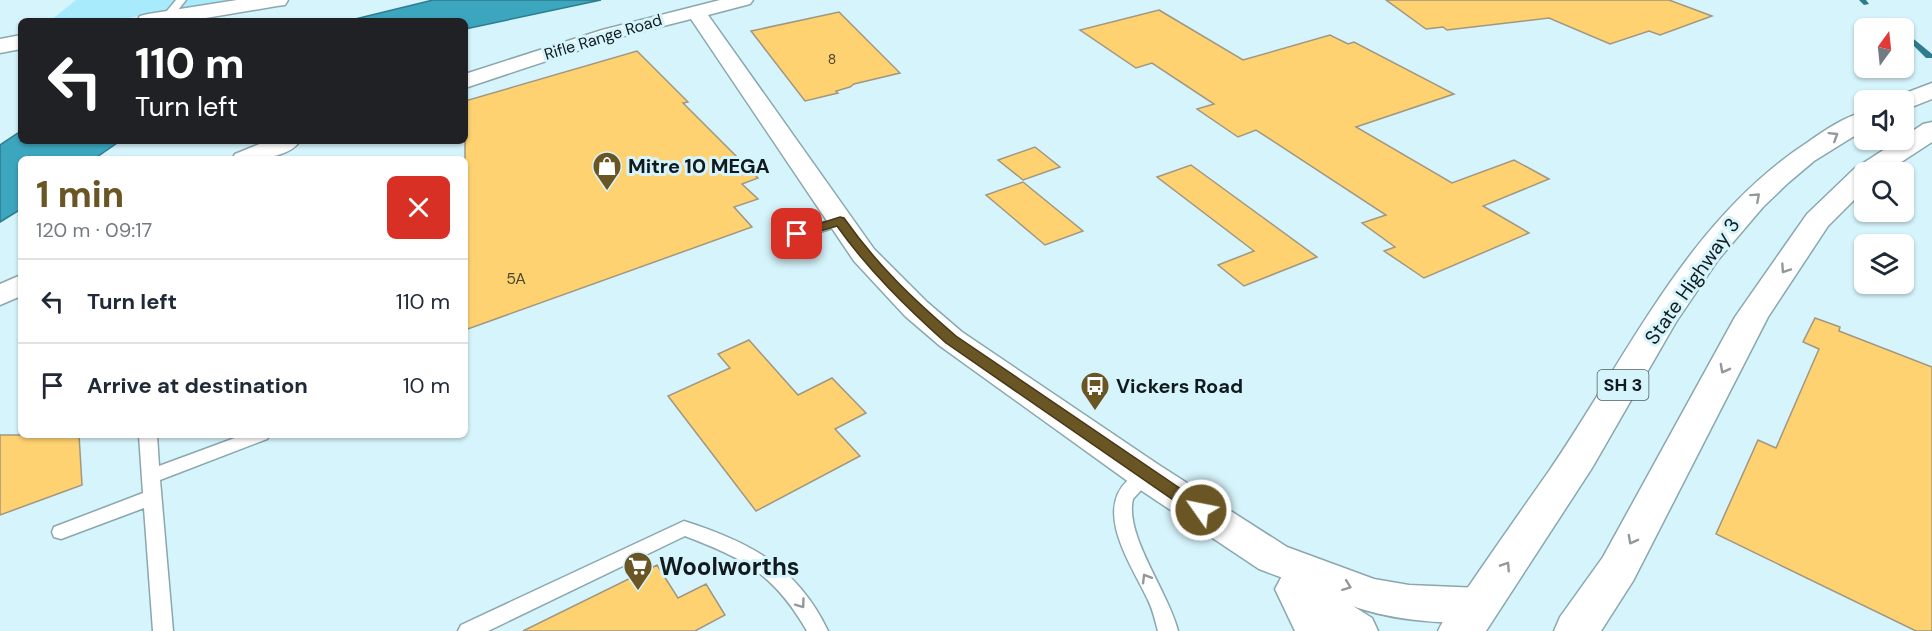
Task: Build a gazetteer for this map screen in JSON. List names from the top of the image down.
{
  "streets": {
    "main road": ["State Highway 3", "SH 3"],
    "street": ["Rifle Range Road"]
  },
  "places": {
    "shop": ["Mitre 10 MEGA"],
    "bus stop": ["Vickers Road"],
    "supermarket": ["Woolworths"]
  },
  "house_numbers": ["8", "5A"],
  "north": "top",
  "page": {
    "turn": ["110 m", "Turn left"],
    "heading": ["1 min", "120 m · 09:17"],
    "list": [
      {
        "name": "Turn left",
        "value": "110 m"
      },
      {
        "name": "Arrive at destination",
        "value": "10 m"
      }
    ]
  }
}
